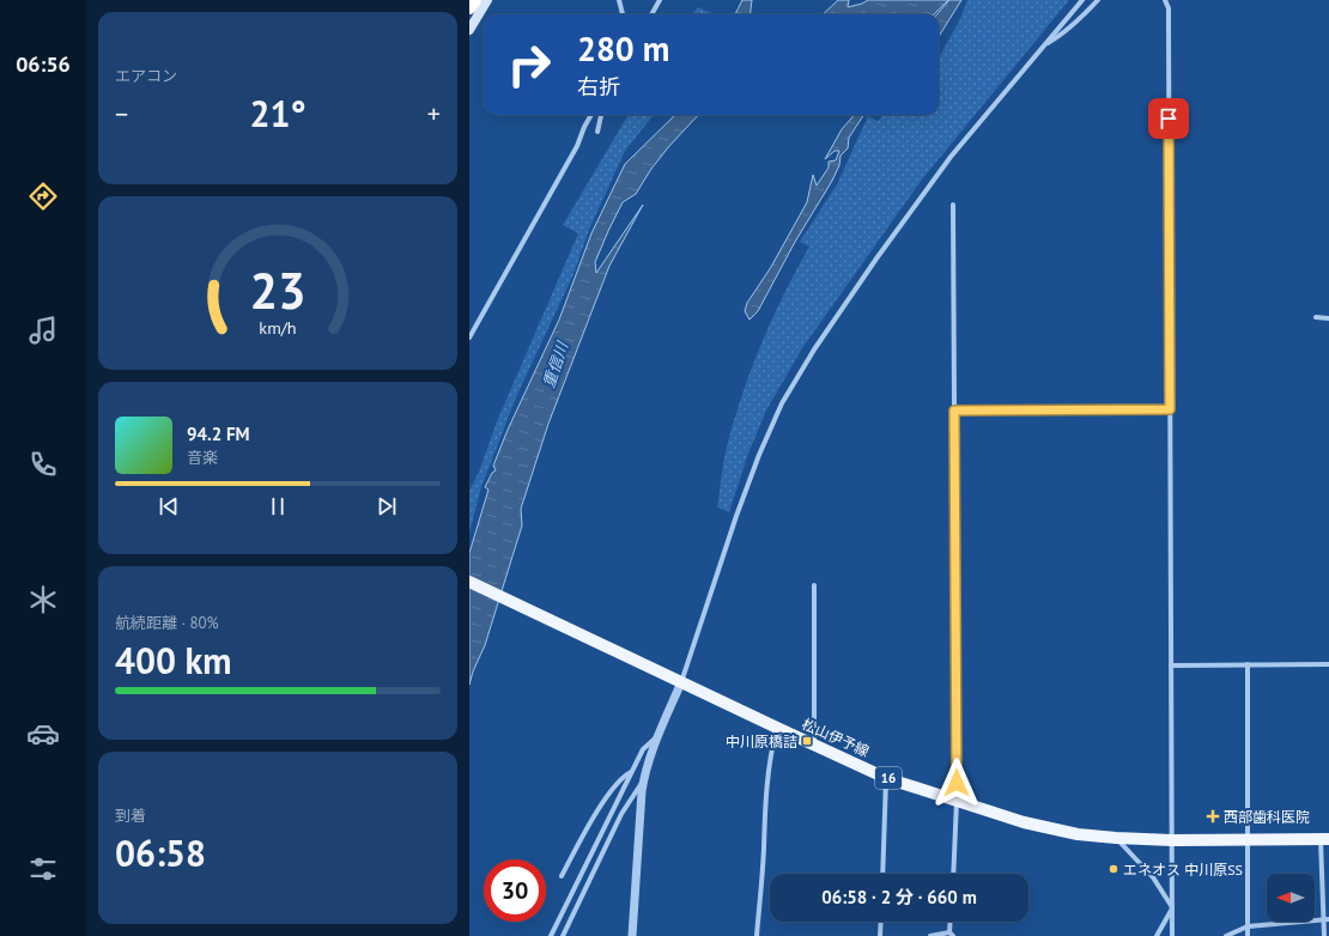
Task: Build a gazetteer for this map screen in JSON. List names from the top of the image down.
{
  "streets": {
    "main road": ["松山伊予線", "16"]
  },
  "water": ["重信川"],
  "places": {
    "transit": ["中川原橋詰"],
    "health": ["西部歯科医院"],
    "other": ["エネオス 中川原SS"]
  },
  "north": "left",
  "page": {
    "tabs": "06:56",
    "tile": [
      "エアコン",
      ["航続距離 · 80%", "400 km"],
      ["到着", "06:58"]
    ],
    "turn": ["280 m", "右折"],
    "heat": ["−", "21°", "+"],
    "song": ["94.2 FM", "音楽"],
    "limit": "30",
    "trip": "06:58 · 2 分 · 660 m",
    "gauge": ["23", "km/h"]
  }
}
